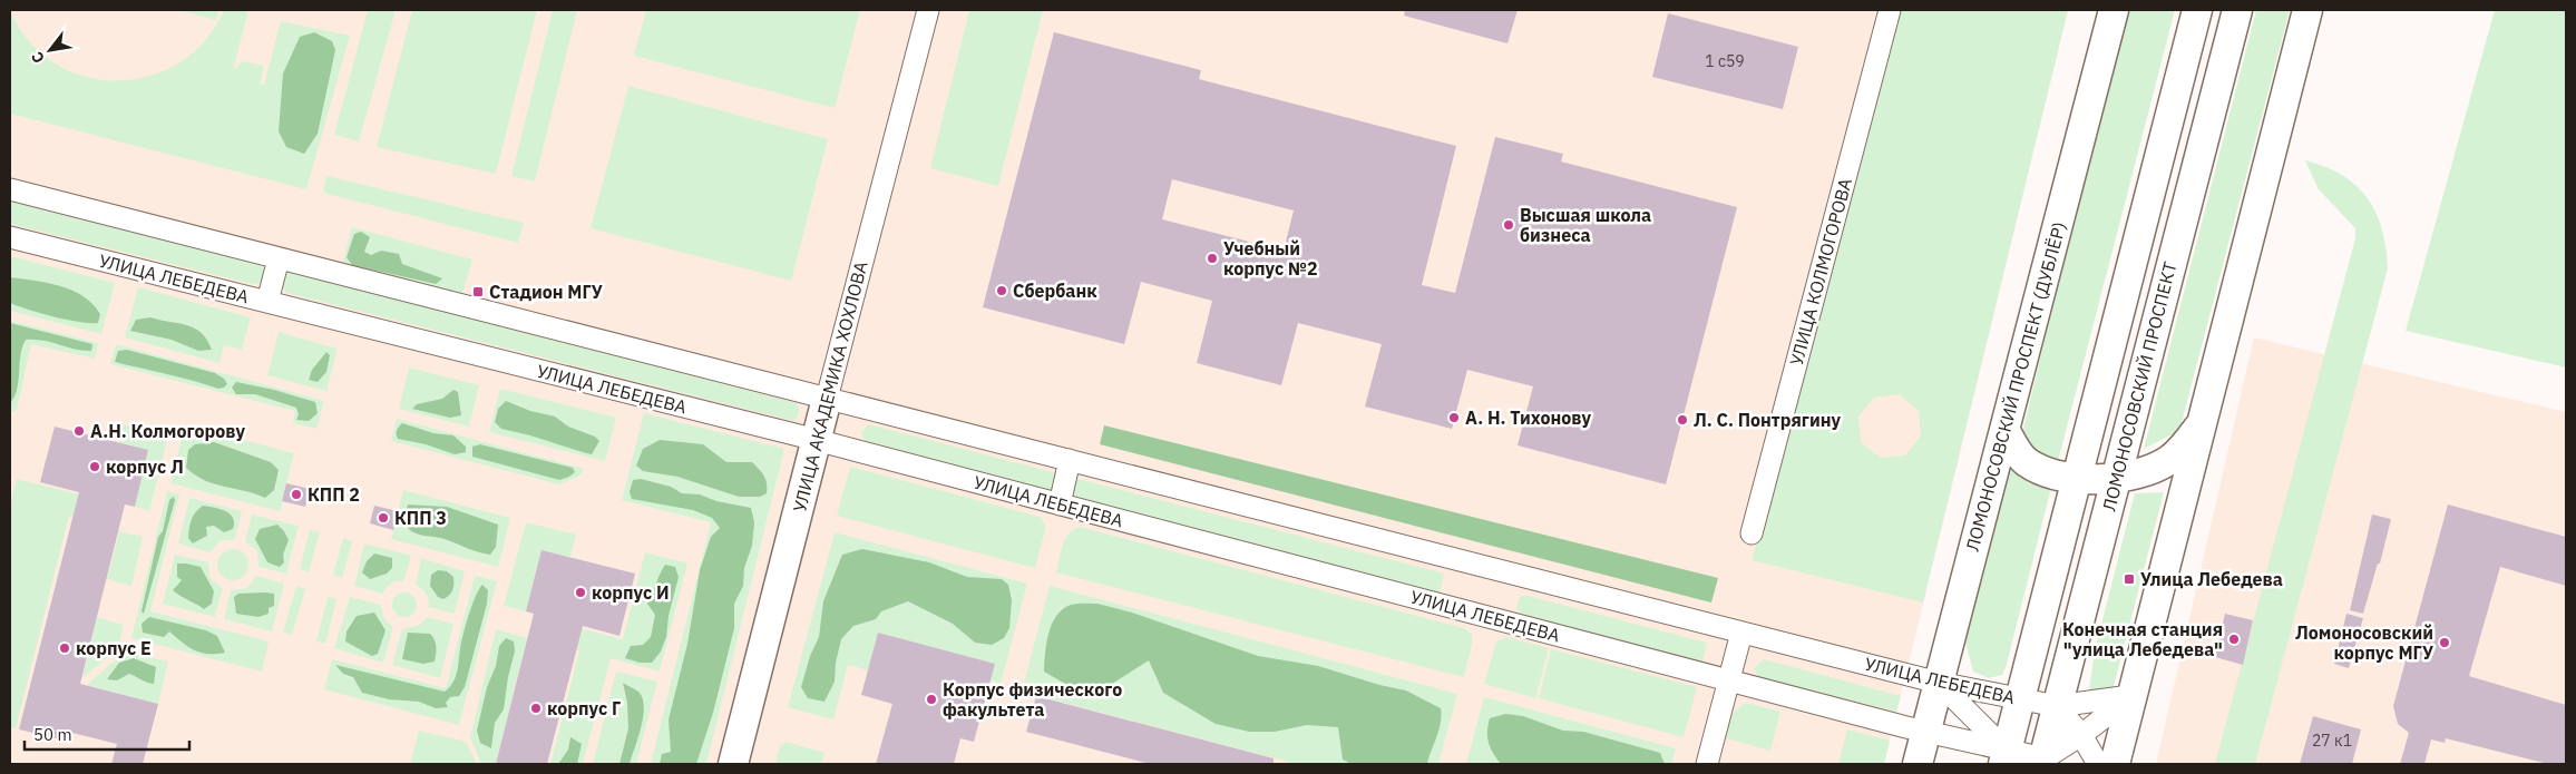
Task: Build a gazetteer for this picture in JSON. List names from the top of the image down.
{
  "streets": {
    "street": [
      "УЛИЦА КОЛМОГОРОВА",
      "УЛИЦА ЛЕБЕДЕВА",
      "УЛИЦА АКАДЕМИКА ХОХЛОВА",
      "ЛОМОНОСОВСКИЙ ПРОСПЕКТ (ДУБЛЁР)",
      "ЛОМОНОСОВСКИЙ ПРОСПЕКТ"
    ]
  },
  "crossings": [
    ["УЛИЦА ЛЕБЕДЕВА", "УЛИЦА АКАДЕМИКА ХОХЛОВА"],
    ["УЛИЦА ЛЕБЕДЕВА", "ЛОМОНОСОВСКИЙ ПРОСПЕКТ (ДУБЛЁР)"],
    ["УЛИЦА ЛЕБЕДЕВА", "ЛОМОНОСОВСКИЙ ПРОСПЕКТ"]
  ],
  "places": {
    "other": [
      "Высшая школа бизнеса",
      "Учебный корпус №2",
      "Сбербанк",
      "А. Н. Тихонову",
      "Л. С. Понтрягину",
      "А.Н. Колмогорову",
      "корпус Л",
      "КПП 2",
      "КПП 3",
      "корпус И",
      "Конечная станция \"улица Лебедева\"",
      "Ломоносовский корпус МГУ",
      "корпус Е",
      "Корпус физического факультета",
      "корпус Г"
    ],
    "transit": ["Стадион МГУ", "Улица Лебедева"]
  },
  "house_numbers": ["1 с59", "27 к1"],
  "scale_bar": "50 m",
  "north": "bottom left"
}
